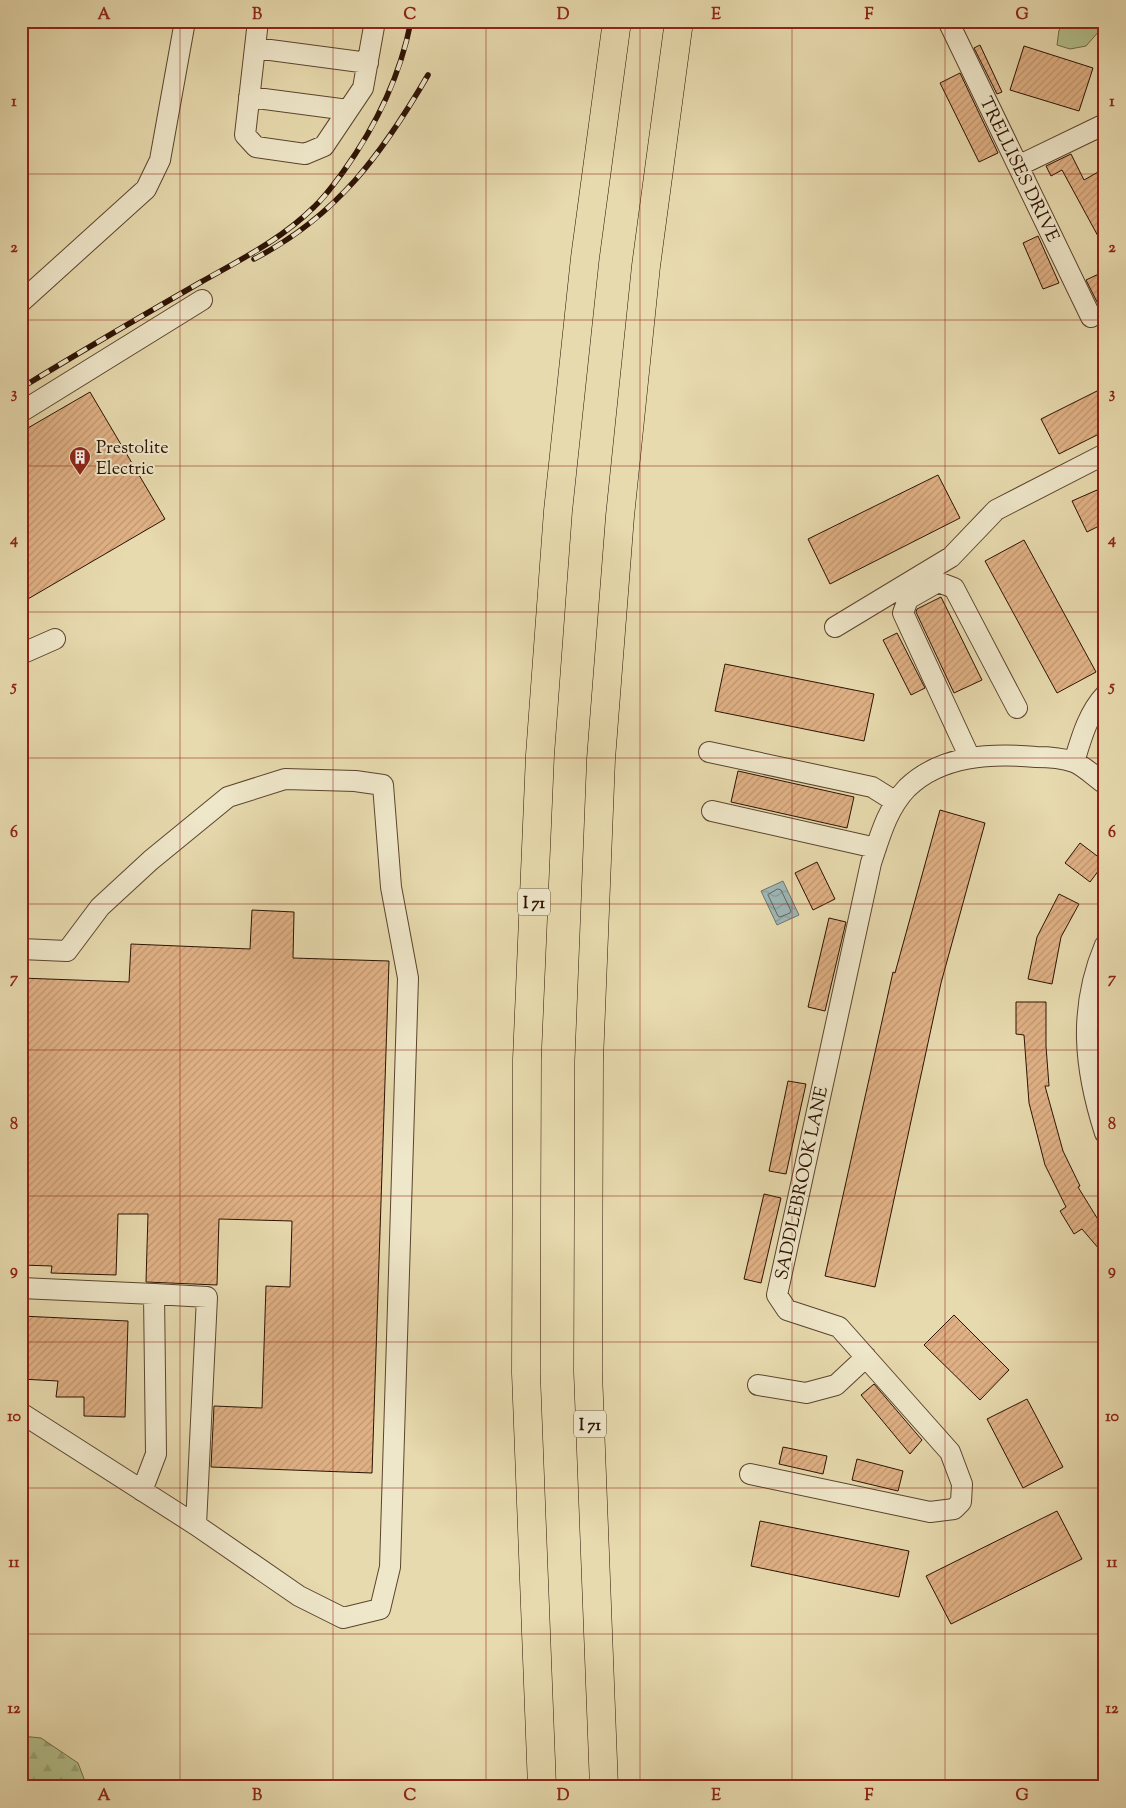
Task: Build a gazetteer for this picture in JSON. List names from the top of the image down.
{
  "streets": {
    "highway": ["I 71"],
    "street": ["TRELLISES DRIVE", "SADDLEBROOK LANE"]
  },
  "places": {
    "building": ["Prestolite Electric"]
  },
  "grid": {
    "columns": [
      "A",
      "B",
      "C",
      "D",
      "E",
      "F",
      "G"
    ],
    "rows": [
      "1",
      "2",
      "3",
      "4",
      "5",
      "6",
      "7",
      "8",
      "9",
      "10",
      "11",
      "12"
    ]
  }
}
